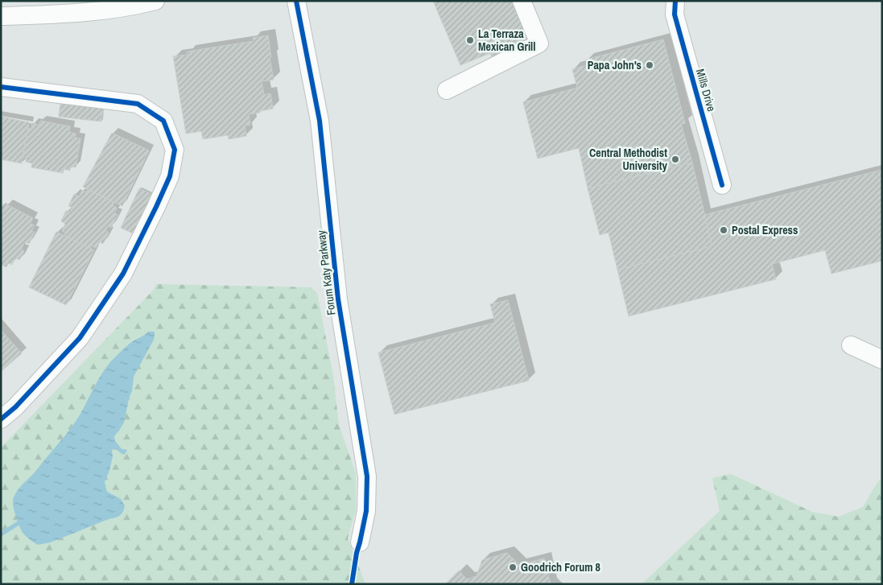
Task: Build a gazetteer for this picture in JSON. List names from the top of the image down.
{
  "streets": {
    "street": ["Mills Drive", "Forum Katy Parkway"]
  },
  "places": [
    "La Terraza Mexican Grill",
    "Papa John's",
    "Central Methodist University",
    "Postal Express",
    "Goodrich Forum 8"
  ]
}
